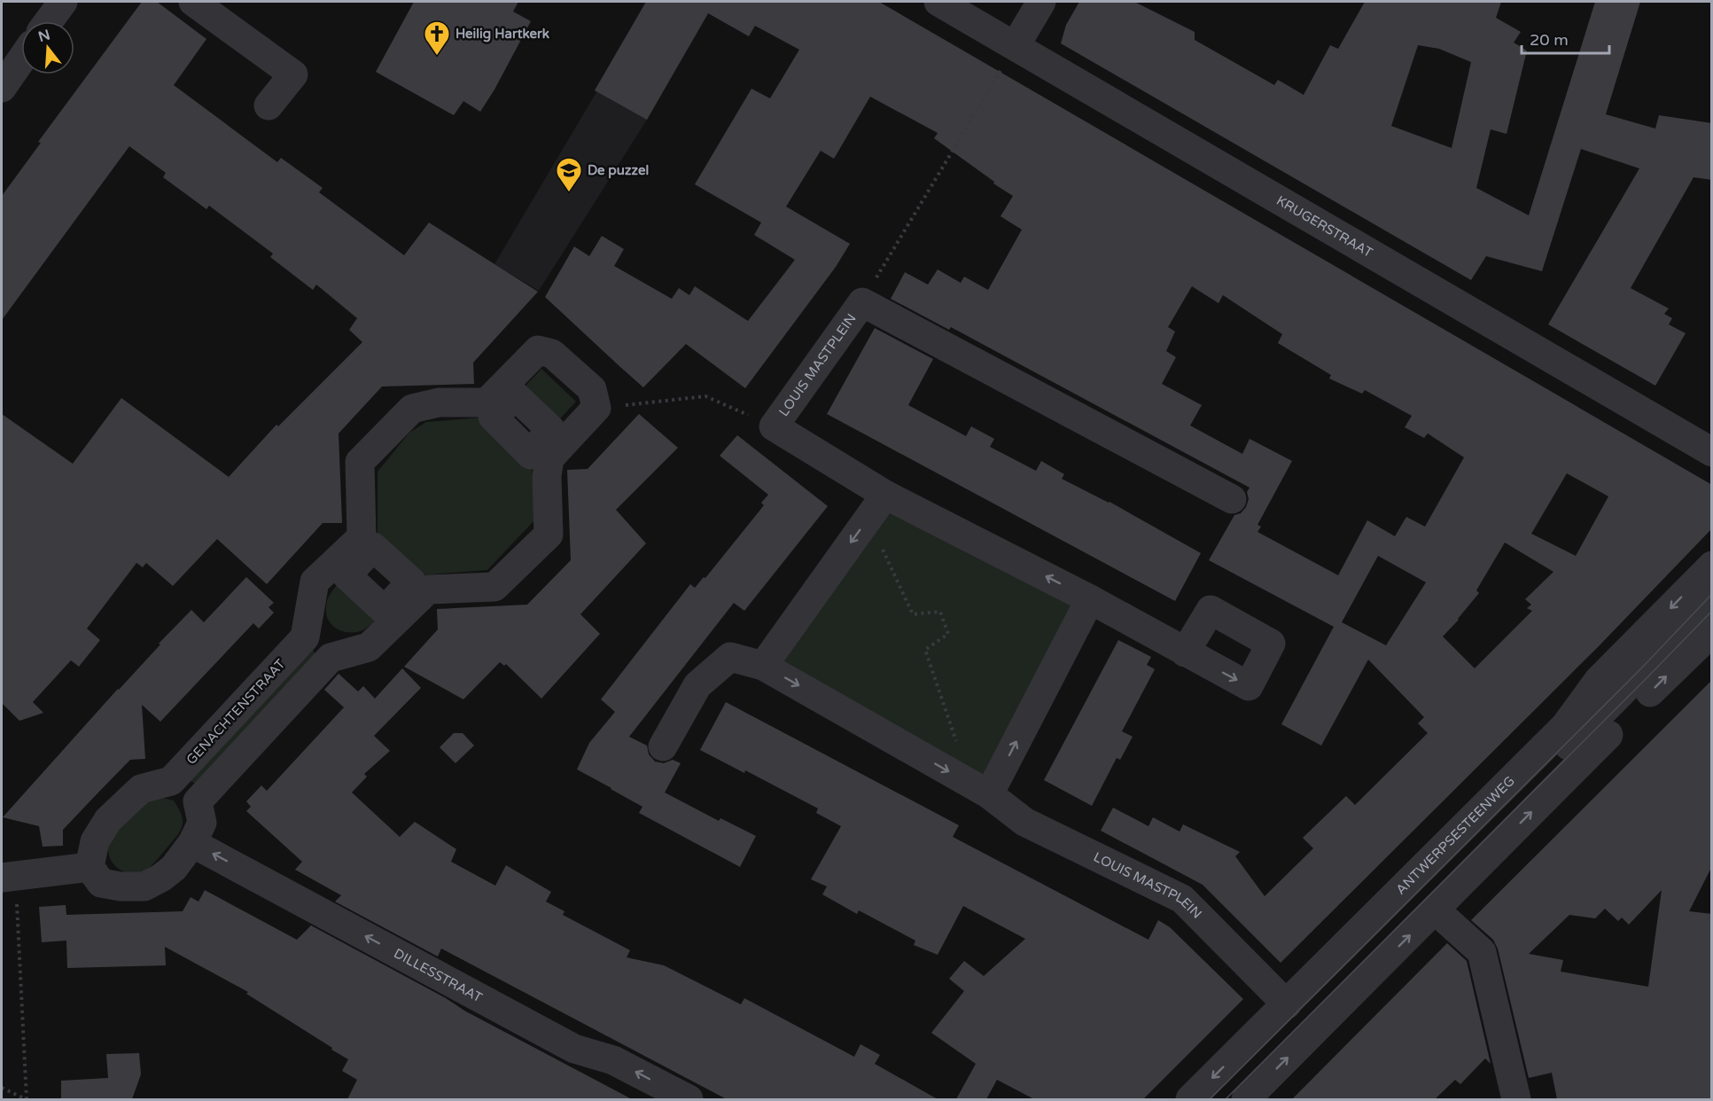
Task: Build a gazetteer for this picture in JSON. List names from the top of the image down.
{
  "streets": {
    "street": [
      "KRUGERSTRAAT",
      "LOUIS MASTPLEIN",
      "GENACHTENSTRAAT",
      "ANTWERPSESTEENWEG",
      "DILLESSTRAAT"
    ]
  },
  "crossings": [
    ["LOUIS MASTPLEIN", "ANTWERPSESTEENWEG"],
    ["GENACHTENSTRAAT", "DILLESSTRAAT"]
  ],
  "one_way": ["DILLESSTRAAT"],
  "places": {
    "church": ["Heilig Hartkerk"],
    "school or university": ["De puzzel"]
  },
  "scale_bar": "20 m",
  "north": "top"
}
